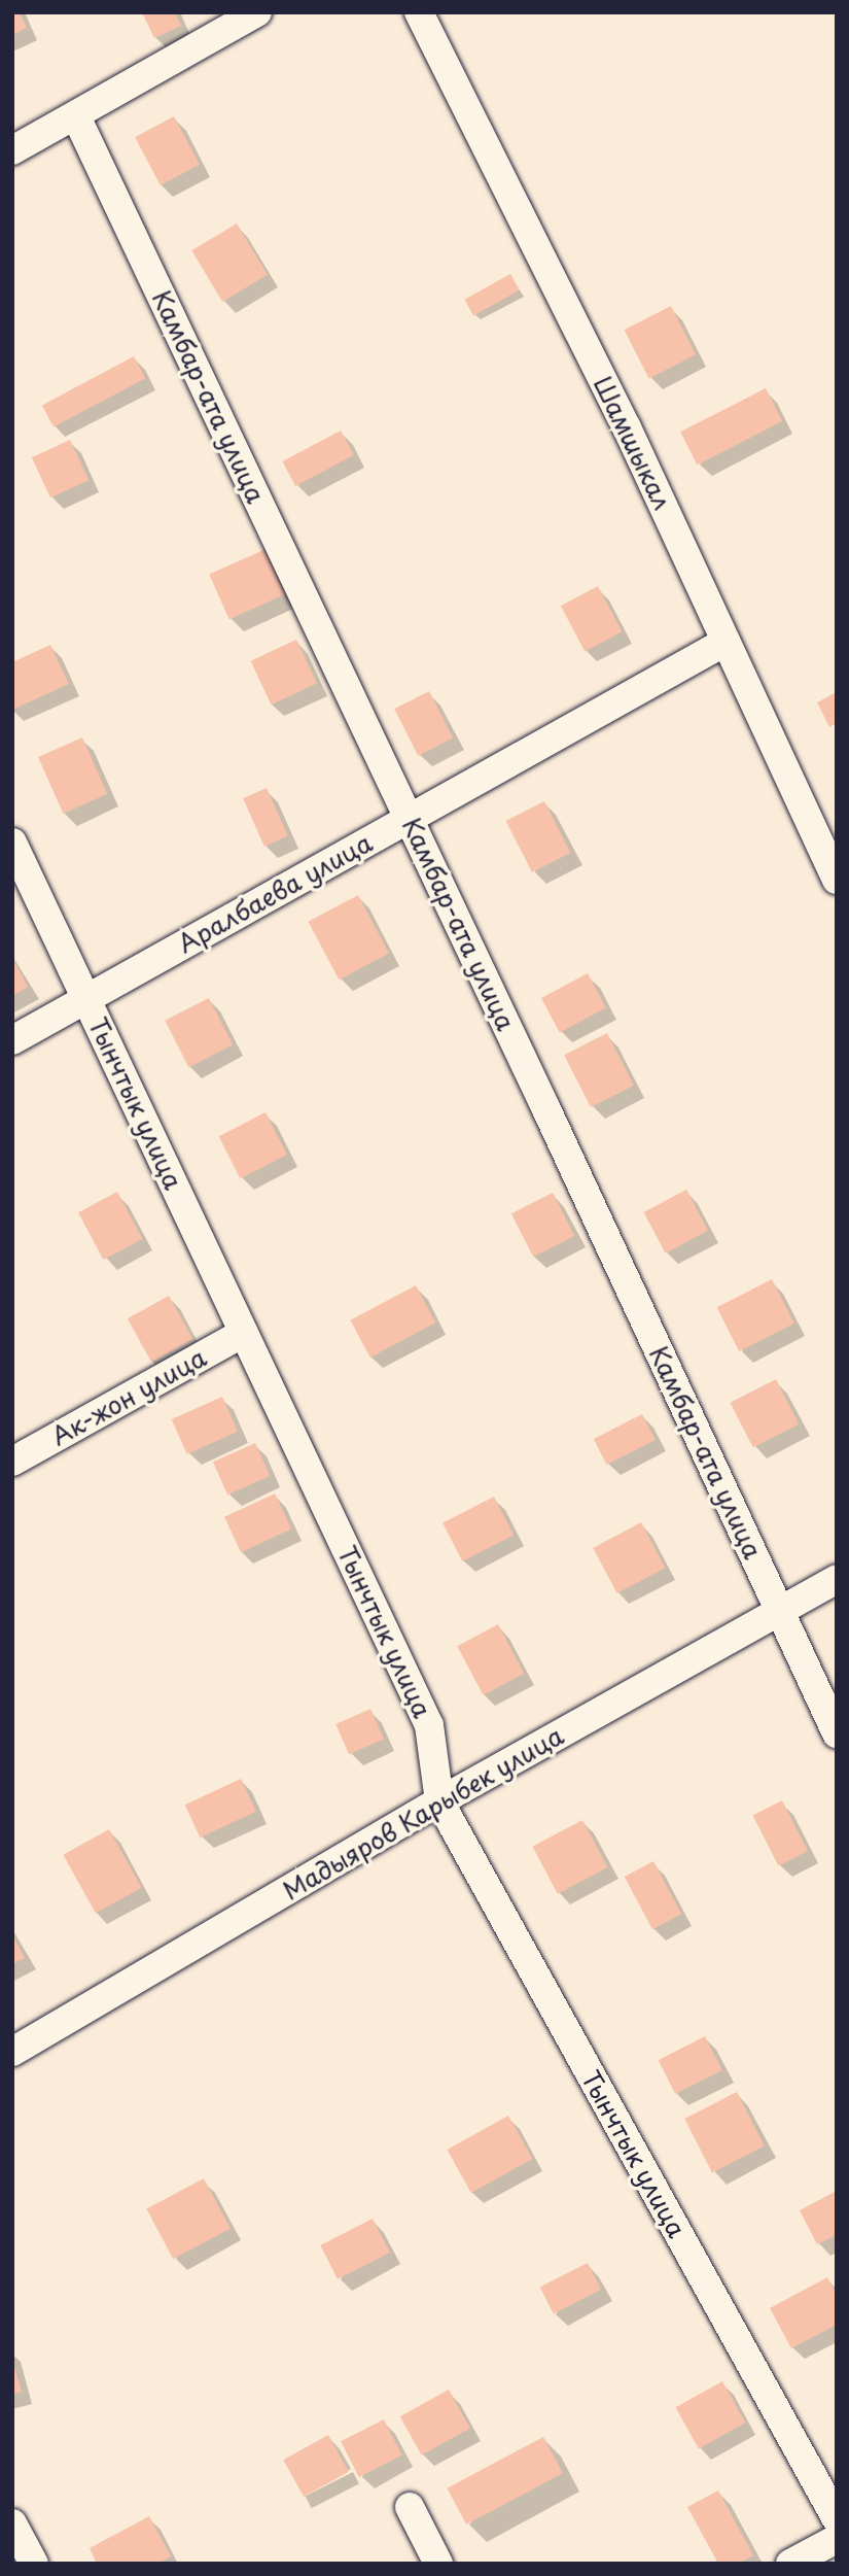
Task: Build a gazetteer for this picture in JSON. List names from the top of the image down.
{
  "streets": {
    "street": [
      "Камбар-ата улица",
      "Шамшыкал",
      "Аралбаева улица",
      "Тынчтык улица",
      "Ак-жон улица",
      "Мадыяров Карыбек улица"
    ]
  },
  "crossings": [
    ["Камбар-ата улица", "Аралбаева улица"],
    ["Камбар-ата улица", "Мадыяров Карыбек улица"],
    ["Шамшыкал", "Аралбаева улица"],
    ["Аралбаева улица", "Тынчтык улица"],
    ["Тынчтык улица", "Ак-жон улица"],
    ["Тынчтык улица", "Мадыяров Карыбек улица"]
  ]
}
